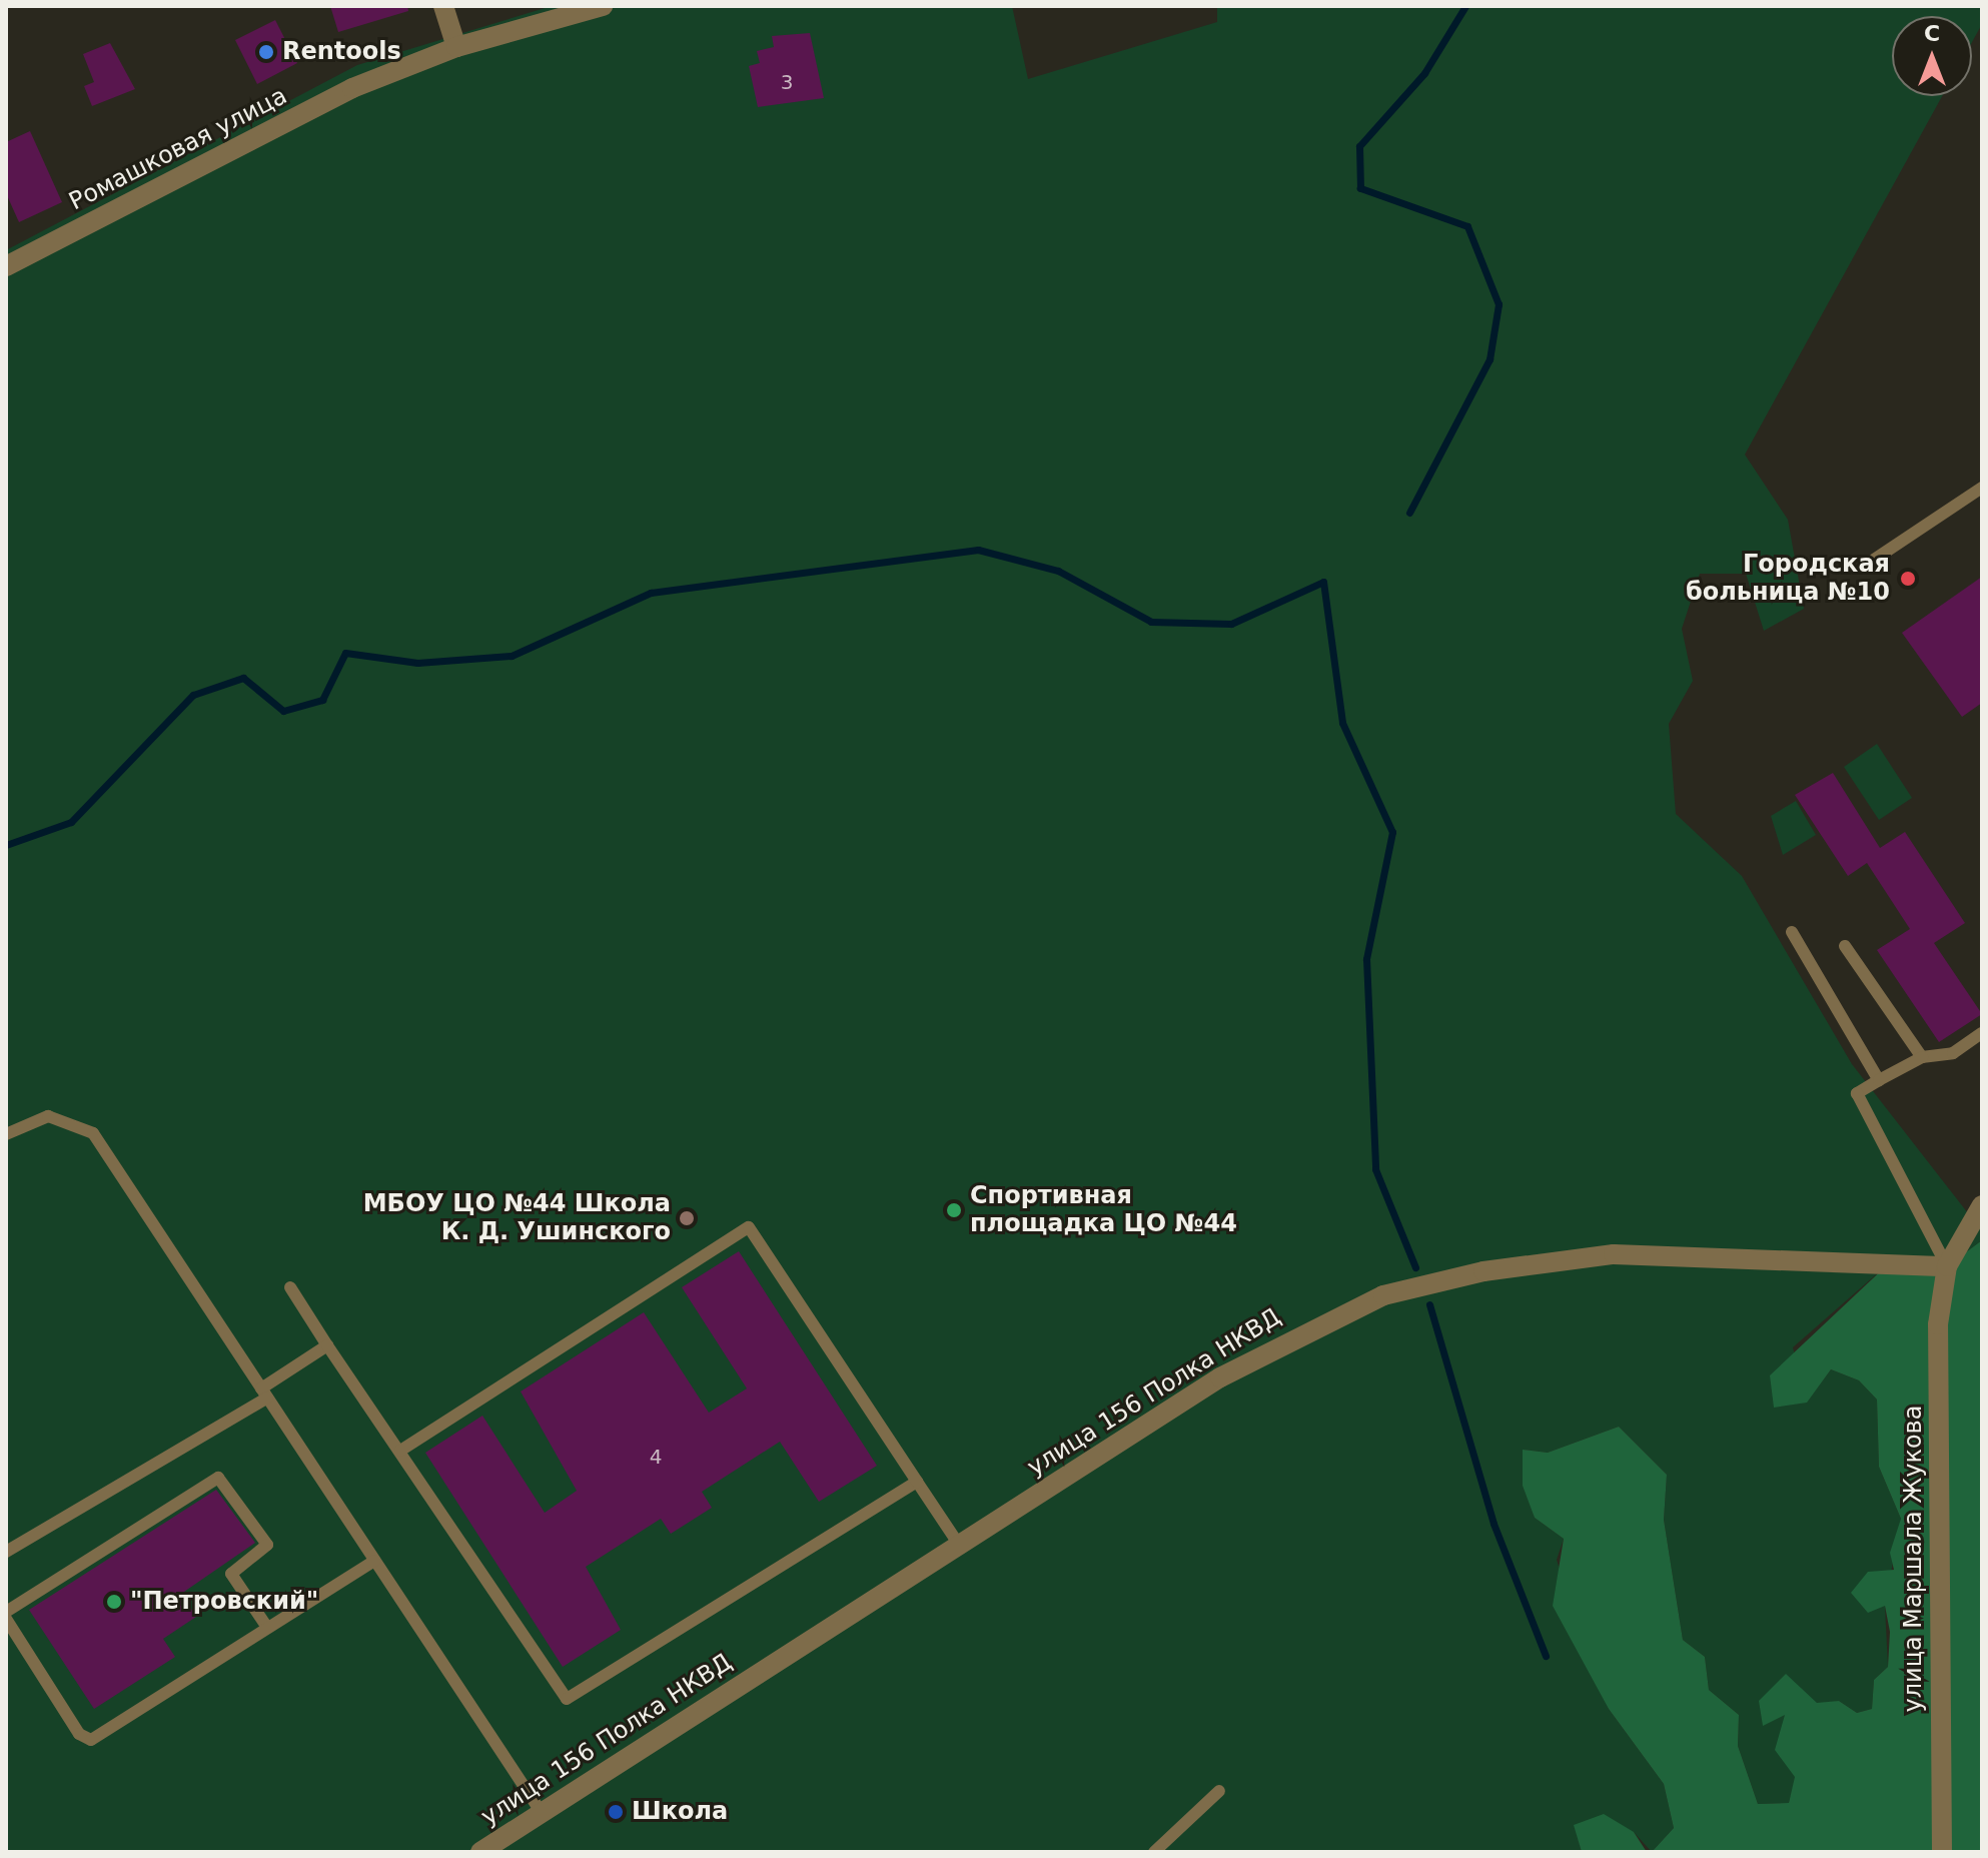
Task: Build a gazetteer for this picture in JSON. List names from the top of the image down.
{
  "streets": {
    "street": ["Ромашковая улица", "улица 156 Полка НКВД", "улица Маршала Жукова"]
  },
  "crossings": [
    ["улица 156 Полка НКВД", "улица Маршала Жукова"]
  ],
  "places": [
    "Rentools",
    "Городская больница №10",
    "Спортивная площадка ЦО №44",
    "МБОУ ЦО №44 Школа К. Д. Ушинского",
    "\"Петровский\"",
    "Школа"
  ],
  "house_numbers": ["3", "4"],
  "north": "top"
}
